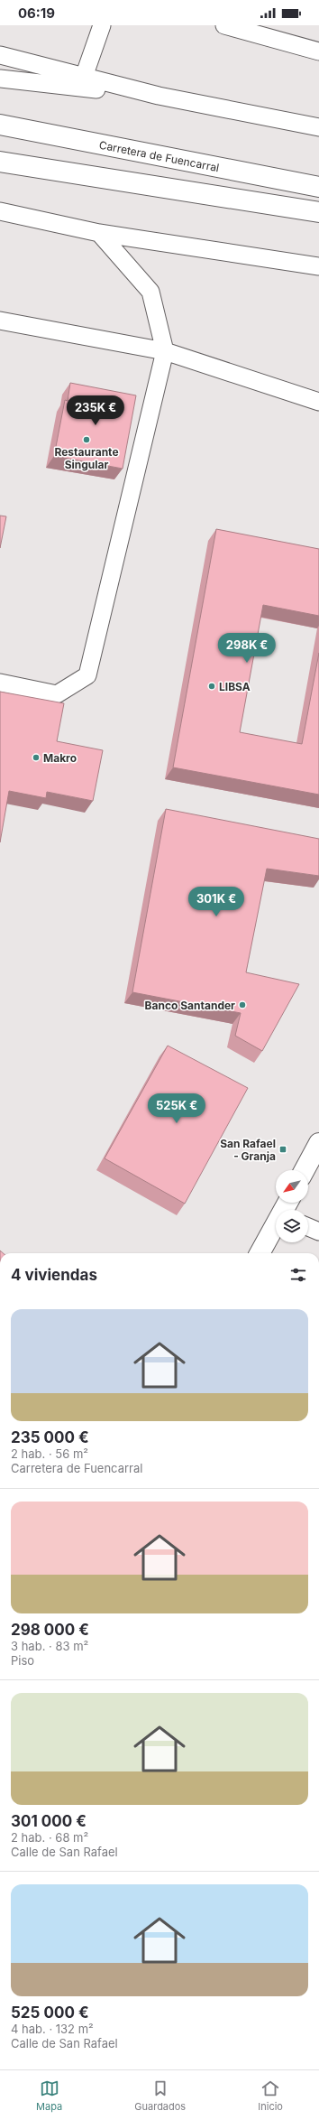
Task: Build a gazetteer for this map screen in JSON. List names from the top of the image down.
{
  "streets": {
    "main road": ["Carretera de Fuencarral"]
  },
  "places": {
    "other": [
      "Restaurante Singular",
      "LIBSA",
      "Makro",
      "Banco Santander"
    ],
    "transit": ["San Rafael - Granja"]
  },
  "north": "bottom left",
  "page": {
    "status": "06:19",
    "price": [
      "235K €",
      "298K €",
      "301K €",
      "525K €"
    ],
    "heading": "4 viviendas",
    "list": [
      {
        "name": "235 000 €",
        "note": "2 hab. · 56 m² · Carretera de Fuencarral"
      },
      {
        "name": "298 000 €",
        "note": "3 hab. · 83 m² · Piso"
      },
      {
        "name": "301 000 €",
        "note": "2 hab. · 68 m² · Calle de San Rafael"
      },
      {
        "name": "525 000 €",
        "note": "4 hab. · 132 m² · Calle de San Rafael"
      }
    ],
    "tabs": ["Mapa", "Guardados", "Inicio"]
  }
}
